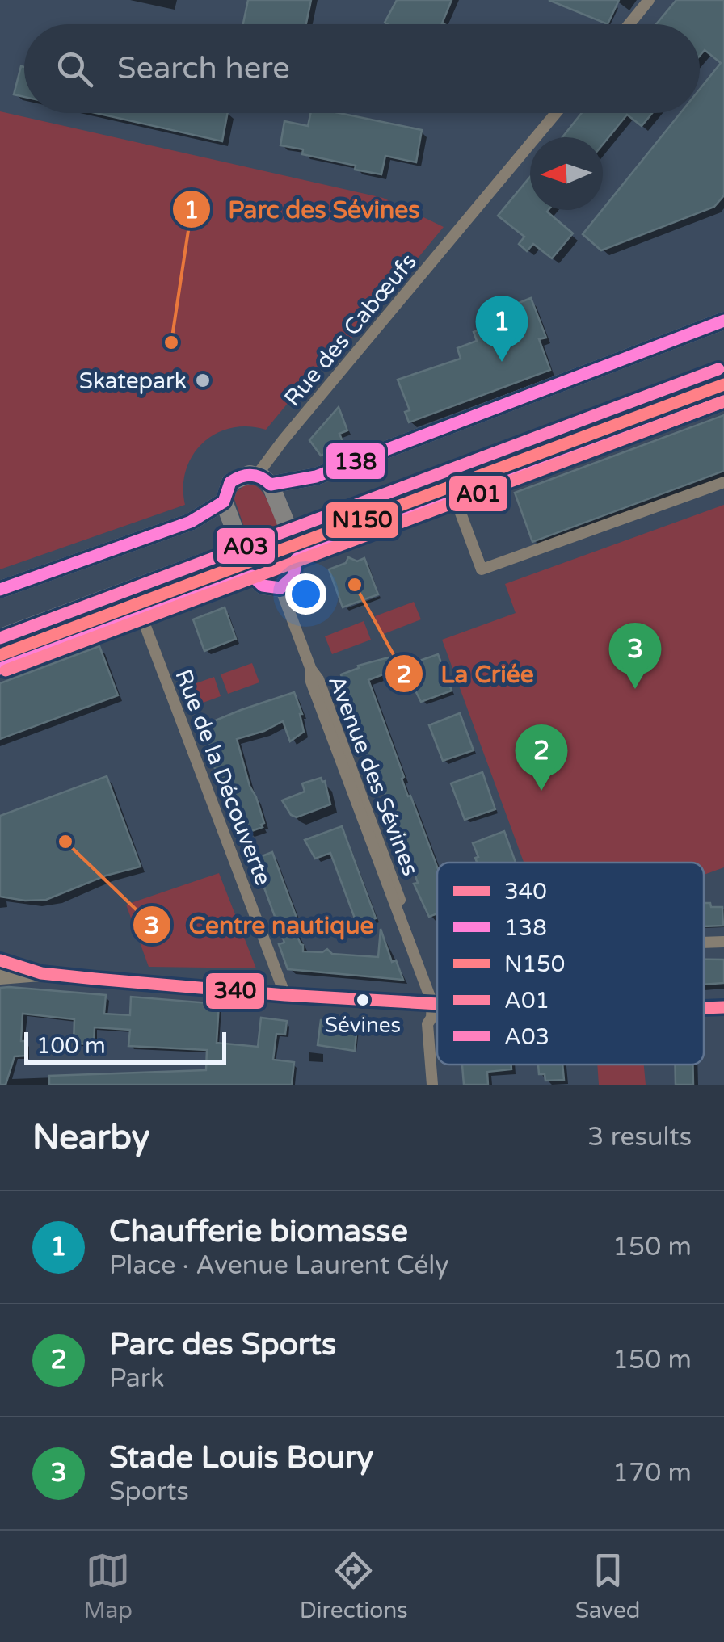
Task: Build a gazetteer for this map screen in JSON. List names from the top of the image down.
{
  "streets": {
    "street": ["Rue des Cabœufs", "Avenue des Sévines", "Rue de la Découverte"]
  },
  "places": [
    "Parc des Sévines",
    "Skatepark",
    "La Criée",
    "Centre nautique",
    "Sévines"
  ],
  "lines": [
    "transit line 138",
    "transit line A03",
    "transit line N150",
    "transit line A01",
    "transit line 340"
  ],
  "legend": [
    "340",
    "138",
    "N150",
    "A01",
    "A03"
  ],
  "scale_bar": "100 m",
  "north": "left",
  "page": {
    "search": "Search here",
    "pins": ["1", "3", "2"],
    "scale": "100 m",
    "heading": ["Nearby", "3 results"],
    "list": [
      {
        "mark": "1",
        "name": "Chaufferie biomasse",
        "note": "Place · Avenue Laurent Cély",
        "value": "150 m"
      },
      {
        "mark": "2",
        "name": "Parc des Sports",
        "note": "Park",
        "value": "150 m"
      },
      {
        "mark": "3",
        "name": "Stade Louis Boury",
        "note": "Sports",
        "value": "170 m"
      }
    ],
    "nav": ["Map", "Directions", "Saved"]
  }
}
